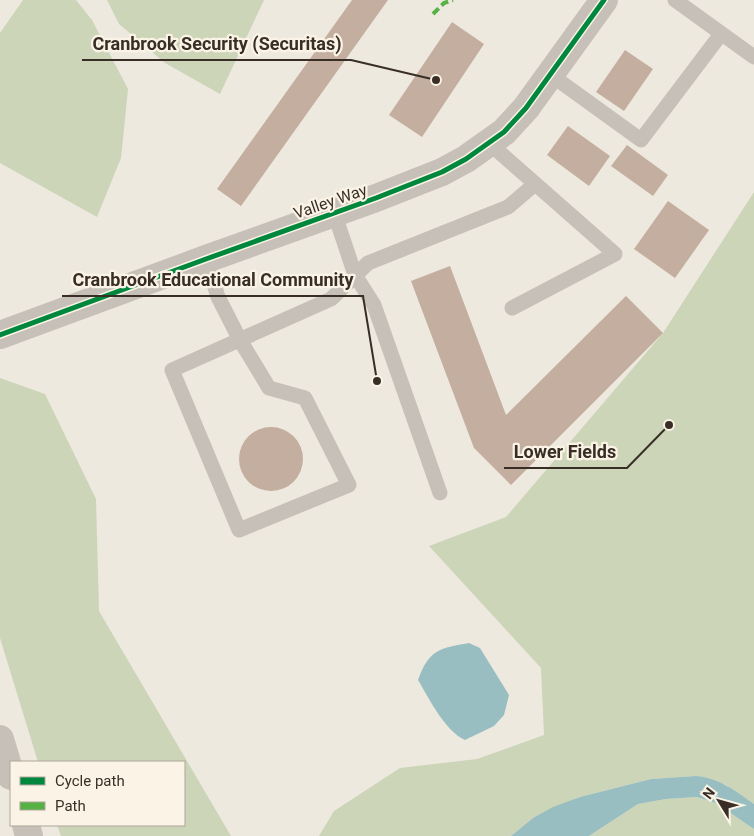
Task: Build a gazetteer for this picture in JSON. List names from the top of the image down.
{
  "streets": {
    "street": ["Valley Way"]
  },
  "places": ["Cranbrook Security (Securitas)", "Cranbrook Educational Community", "Lower Fields"],
  "legend": ["Cycle path", "Path"],
  "north": "top left"
}
